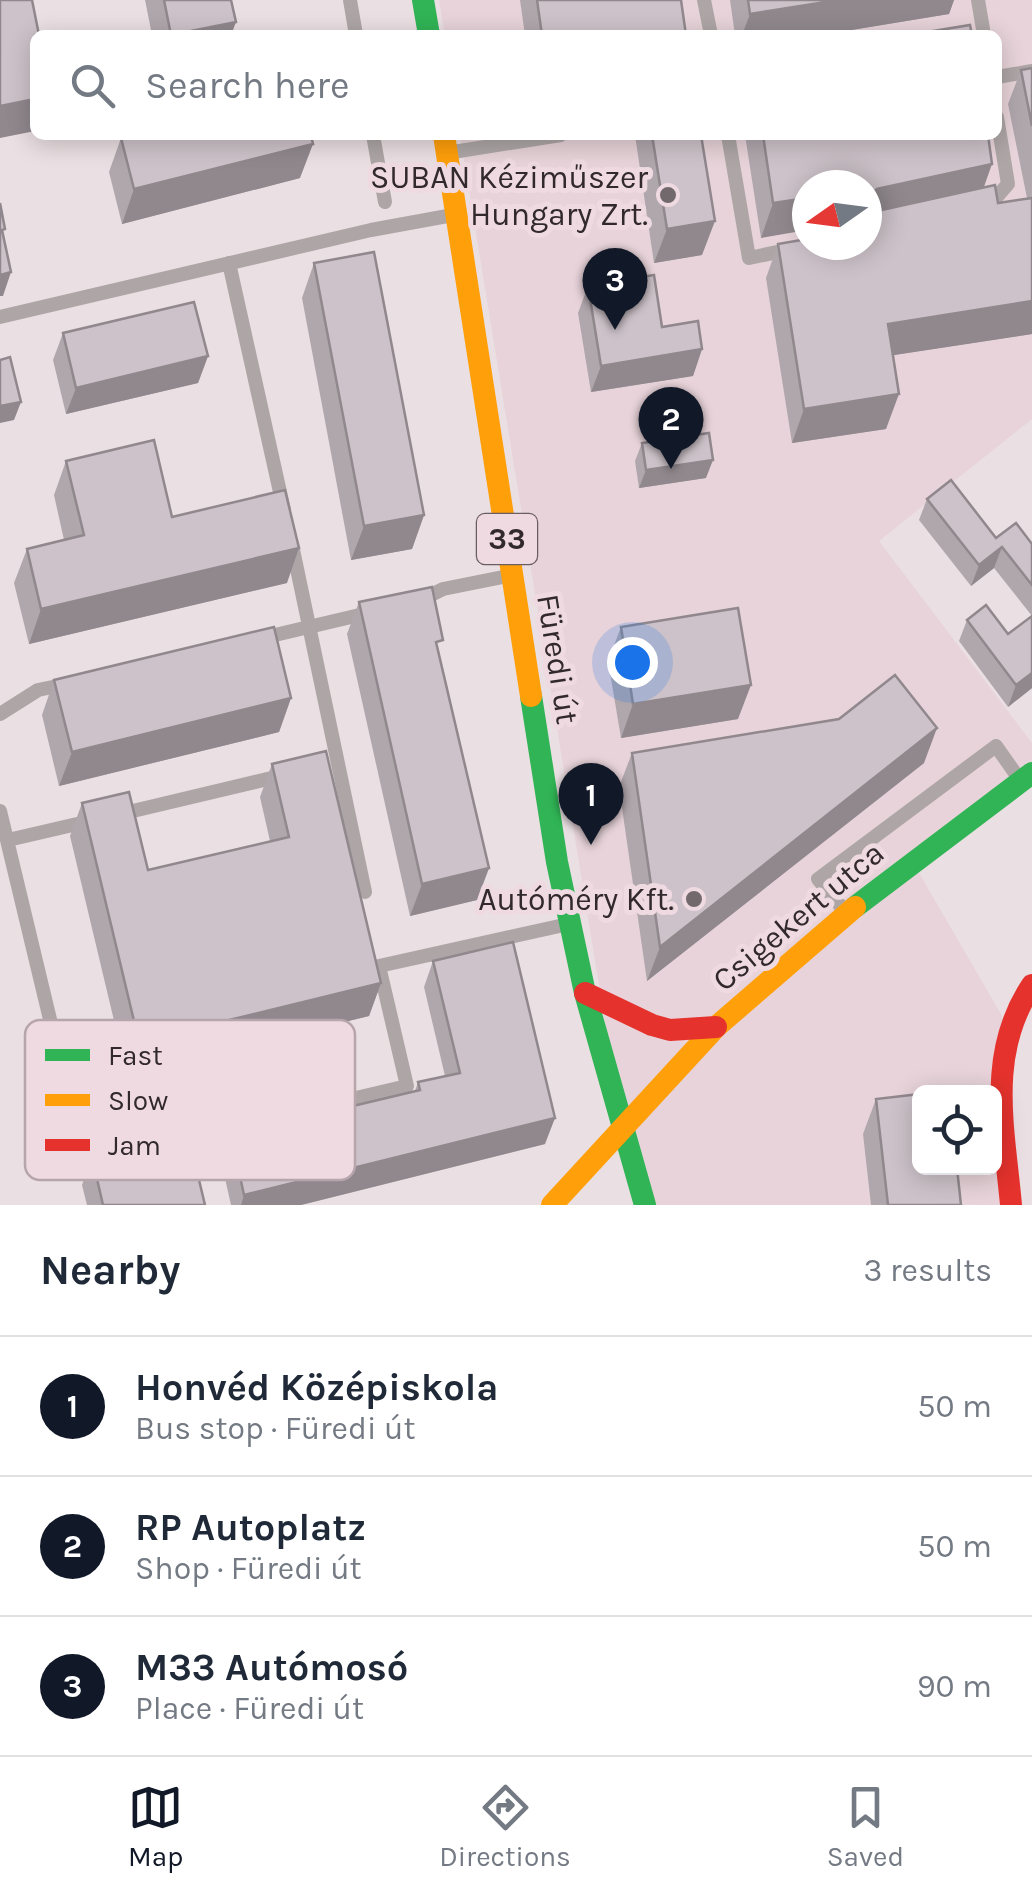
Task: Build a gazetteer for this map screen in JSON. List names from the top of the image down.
{
  "streets": {
    "main road": ["33", "Füredi út", "Csigekert utca"]
  },
  "crossings": [
    ["33", "Füredi út"],
    ["33", "Csigekert utca"],
    ["Füredi út", "Csigekert utca"]
  ],
  "places": ["SUBAN Kéziműszer Hungary Zrt.", "Autóméry Kft."],
  "legend": ["Fast", "Slow", "Jam"],
  "north": "left",
  "page": {
    "search": "Search here",
    "pins": ["3", "2", "1"],
    "heading": ["Nearby", "3 results"],
    "list": [
      {
        "mark": "1",
        "name": "Honvéd Középiskola",
        "note": "Bus stop · Füredi út",
        "value": "50 m"
      },
      {
        "mark": "2",
        "name": "RP Autoplatz",
        "note": "Shop · Füredi út",
        "value": "50 m"
      },
      {
        "mark": "3",
        "name": "M33 Autómosó",
        "note": "Place · Füredi út",
        "value": "90 m"
      }
    ],
    "nav": ["Map", "Directions", "Saved"]
  }
}
